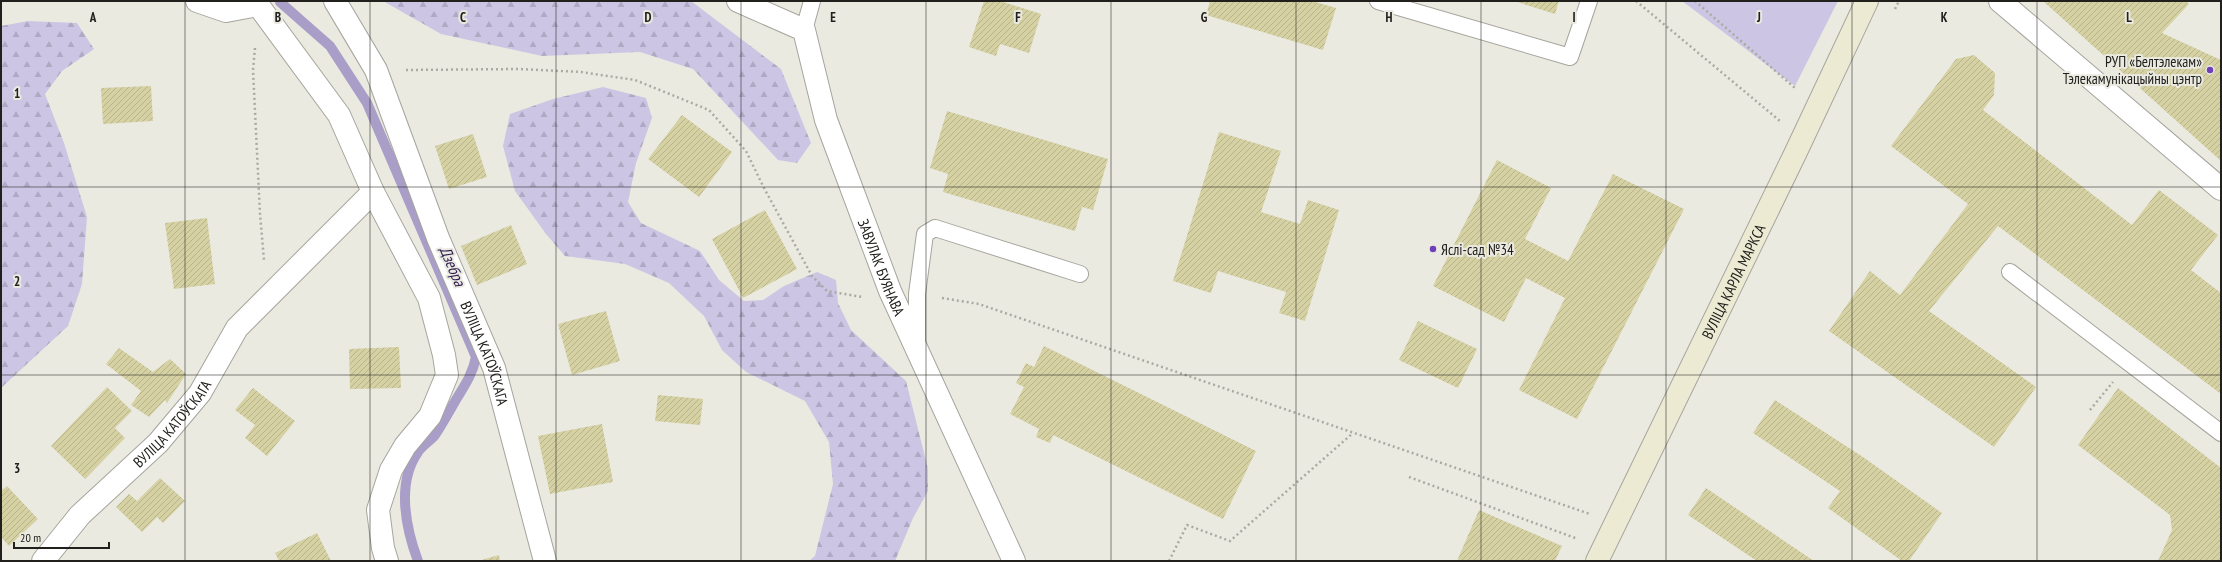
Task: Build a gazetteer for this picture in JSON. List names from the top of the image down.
{
  "streets": {
    "main road": ["ВУЛІЦА КАРЛА МАРКСА"],
    "street": ["ЗАВУЛАК БУЯНАВА", "ВУЛІЦА КАТОЎСКАГА"]
  },
  "water": ["Дзебра"],
  "places": ["РУП «Белтэлекам» Тэлекамунікацыйны цэнтр", "Яслі-сад №34"],
  "scale_bar": "20 m",
  "grid": {
    "columns": [
      "A",
      "B",
      "C",
      "D",
      "E",
      "F",
      "G",
      "H",
      "I",
      "J",
      "K",
      "L"
    ],
    "rows": ["1", "2", "3"]
  }
}
